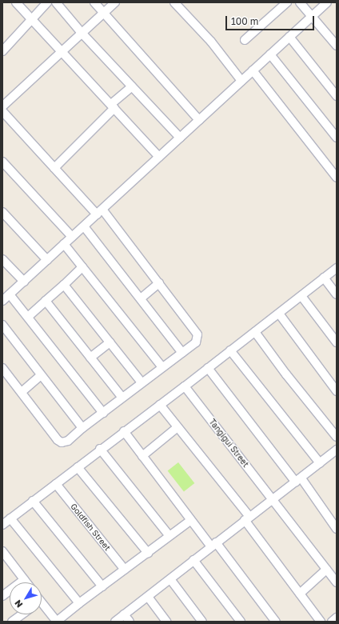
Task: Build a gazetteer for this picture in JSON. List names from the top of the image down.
{
  "streets": {
    "street": ["Tangigui Street", "Goldfish Street"]
  },
  "scale_bar": "100 m",
  "north": "bottom left"
}
